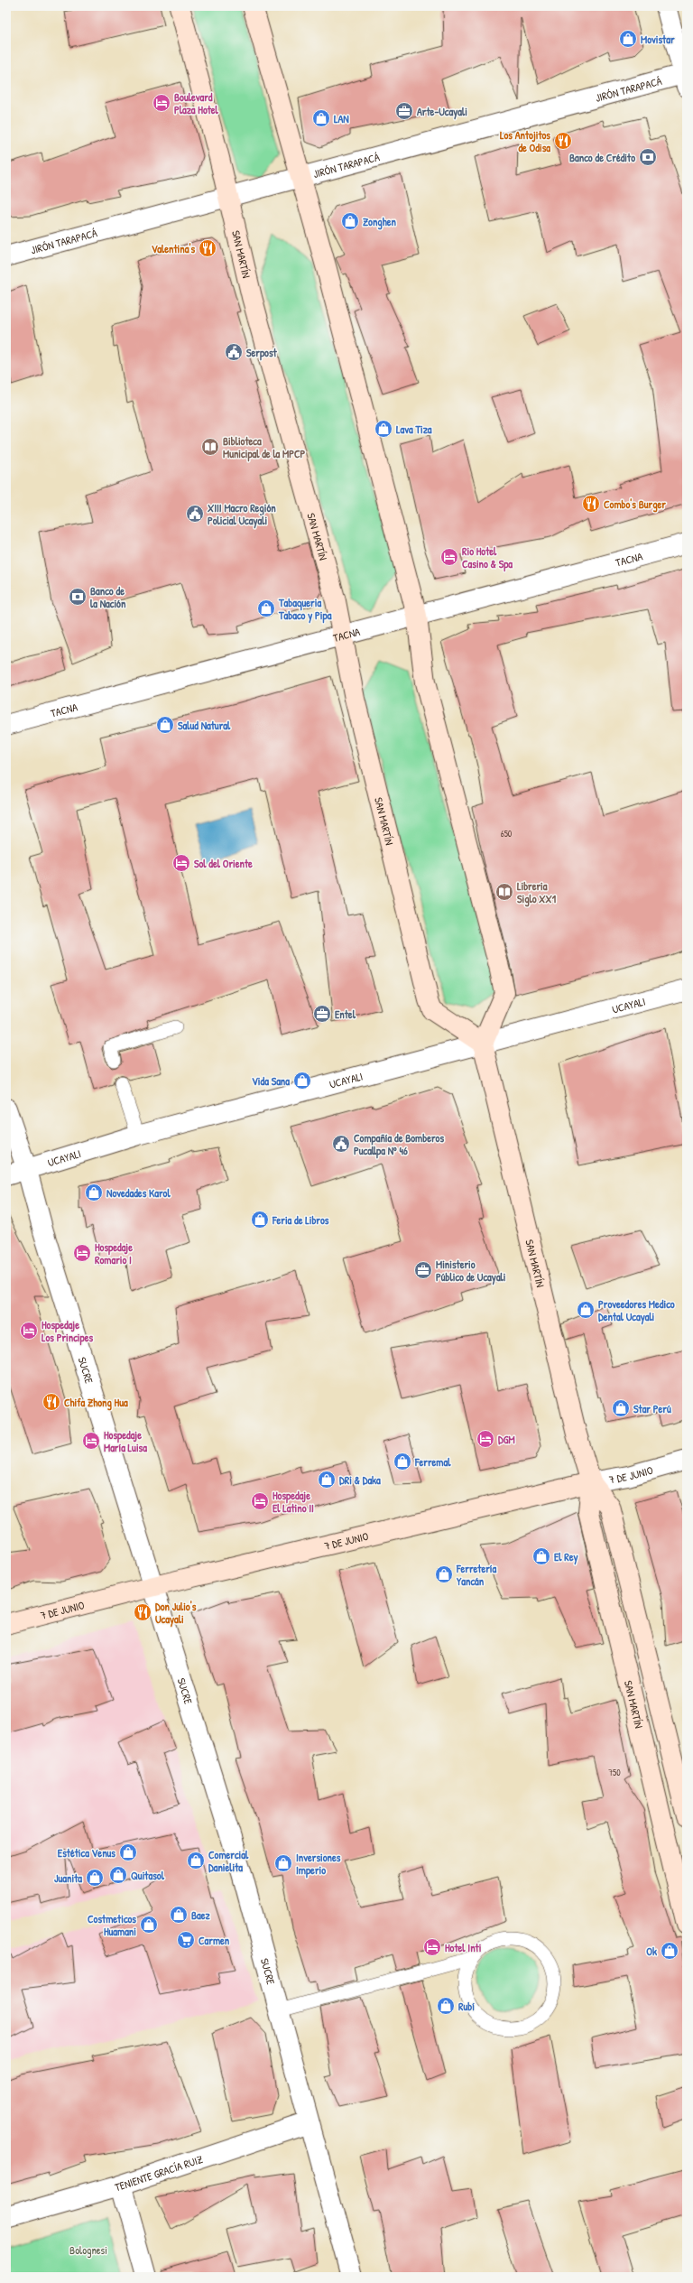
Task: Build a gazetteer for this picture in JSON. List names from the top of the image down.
{
  "streets": {
    "main road": ["SAN MARTÍN", "7 DE JUNIO"],
    "street": [
      "JIRÓN TARAPACÁ",
      "TACNA",
      "UCAYALI",
      "SUCRE",
      "TENIENTE GRACÍA RUIZ"
    ]
  },
  "crossings": [
    ["JIRÓN TARAPACÁ", "SAN MARTÍN"],
    ["SAN MARTÍN", "TACNA"],
    ["SAN MARTÍN", "UCAYALI"],
    ["SAN MARTÍN", "7 DE JUNIO"],
    ["UCAYALI", "SUCRE"],
    ["SUCRE", "7 DE JUNIO"],
    ["SUCRE", "TENIENTE GRACÍA RUIZ"]
  ],
  "parks": ["Bolognesi"],
  "places": {
    "shop": [
      "Movistar",
      "LAN",
      "Zonghen",
      "Lava Tiza",
      "Tabaqueria Tabaco y Pipa",
      "Salud Natural",
      "Vida Sana",
      "Novedades Karol",
      "Feria de Libros",
      "Proveedores Medico Dental Ucayali",
      "Star Perú",
      "Ferremal",
      "DRi & Daka",
      "El Rey",
      "Ferretería Yancán",
      "Estética Venus",
      "Comercial Danielita",
      "Inversiones Imperio",
      "Quitasol",
      "Juanita",
      "Baez",
      "Costmeticos Huamani",
      "Ok",
      "Rubí"
    ],
    "hotel": [
      "Boulevard Plaza Hotel",
      "Rio Hotel Casino & Spa",
      "Sol del Oriente",
      "Hospedaje Romario I",
      "Hospedaje Los Principes",
      "DGM",
      "Hospedaje María Luisa",
      "Hospedaje El Latino II",
      "Hotel Inti"
    ],
    "office": ["Arte-Ucayali", "Entel", "Ministerio Público de Ucayali"],
    "restaurant": [
      "Los Antojitos de Odisa",
      "Valentina's",
      "Combo's Burger",
      "Chifa Zhong Hua",
      "Don Julio's Ucayali"
    ],
    "bank": ["Banco de Crédito", "Banco de la Nación"],
    "public building": ["Serpost", "XIII Macro Región Policial Ucayali", "Compañía de Bomberos Pucallpa Nº 46"],
    "library": ["Biblioteca Municipal de la MPCP", "Libreria Siglo XX1"],
    "supermarket": ["Carmen"]
  },
  "house_numbers": ["650", "750"]
}
